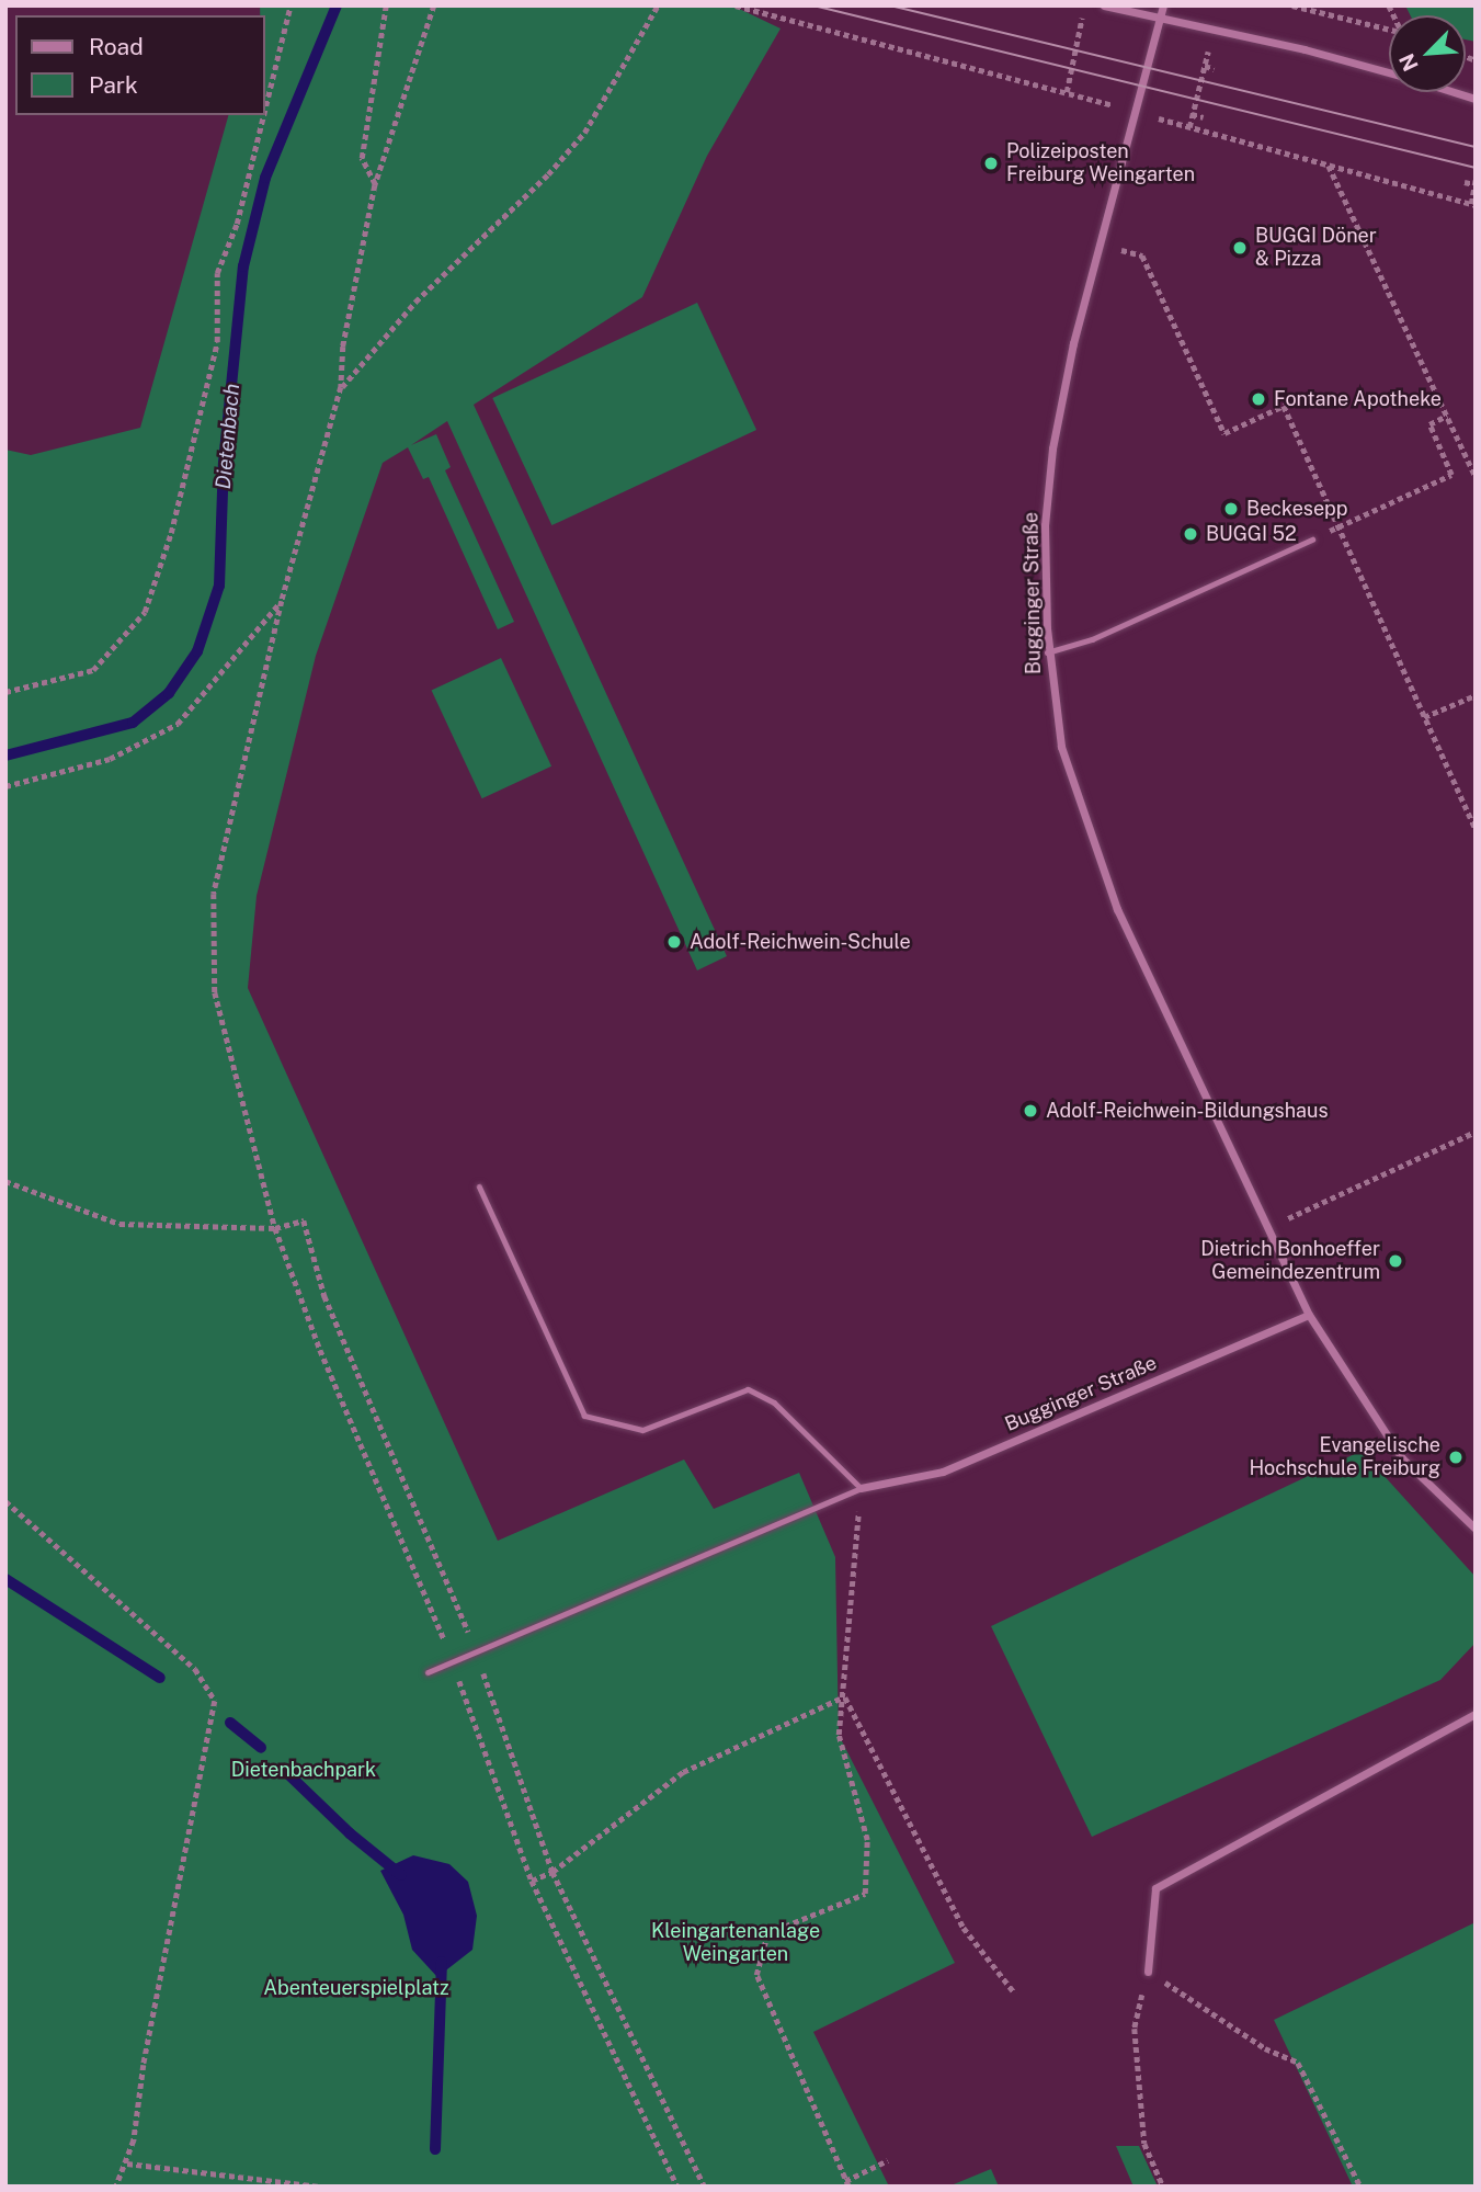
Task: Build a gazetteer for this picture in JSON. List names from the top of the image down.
{
  "streets": {
    "street": ["Bugginger Straße"]
  },
  "water": ["Dietenbach"],
  "parks": ["Dietenbachpark", "Kleingartenanlage Weingarten", "Abenteuerspielplatz"],
  "places": [
    "Polizeiposten Freiburg Weingarten",
    "BUGGI Döner & Pizza",
    "Fontane Apotheke",
    "Beckesepp",
    "BUGGI 52",
    "Adolf-Reichwein-Schule",
    "Adolf-Reichwein-Bildungshaus",
    "Dietrich Bonhoeffer Gemeindezentrum",
    "Evangelische Hochschule Freiburg"
  ],
  "legend": ["Road", "Park"],
  "north": "bottom left"
}
